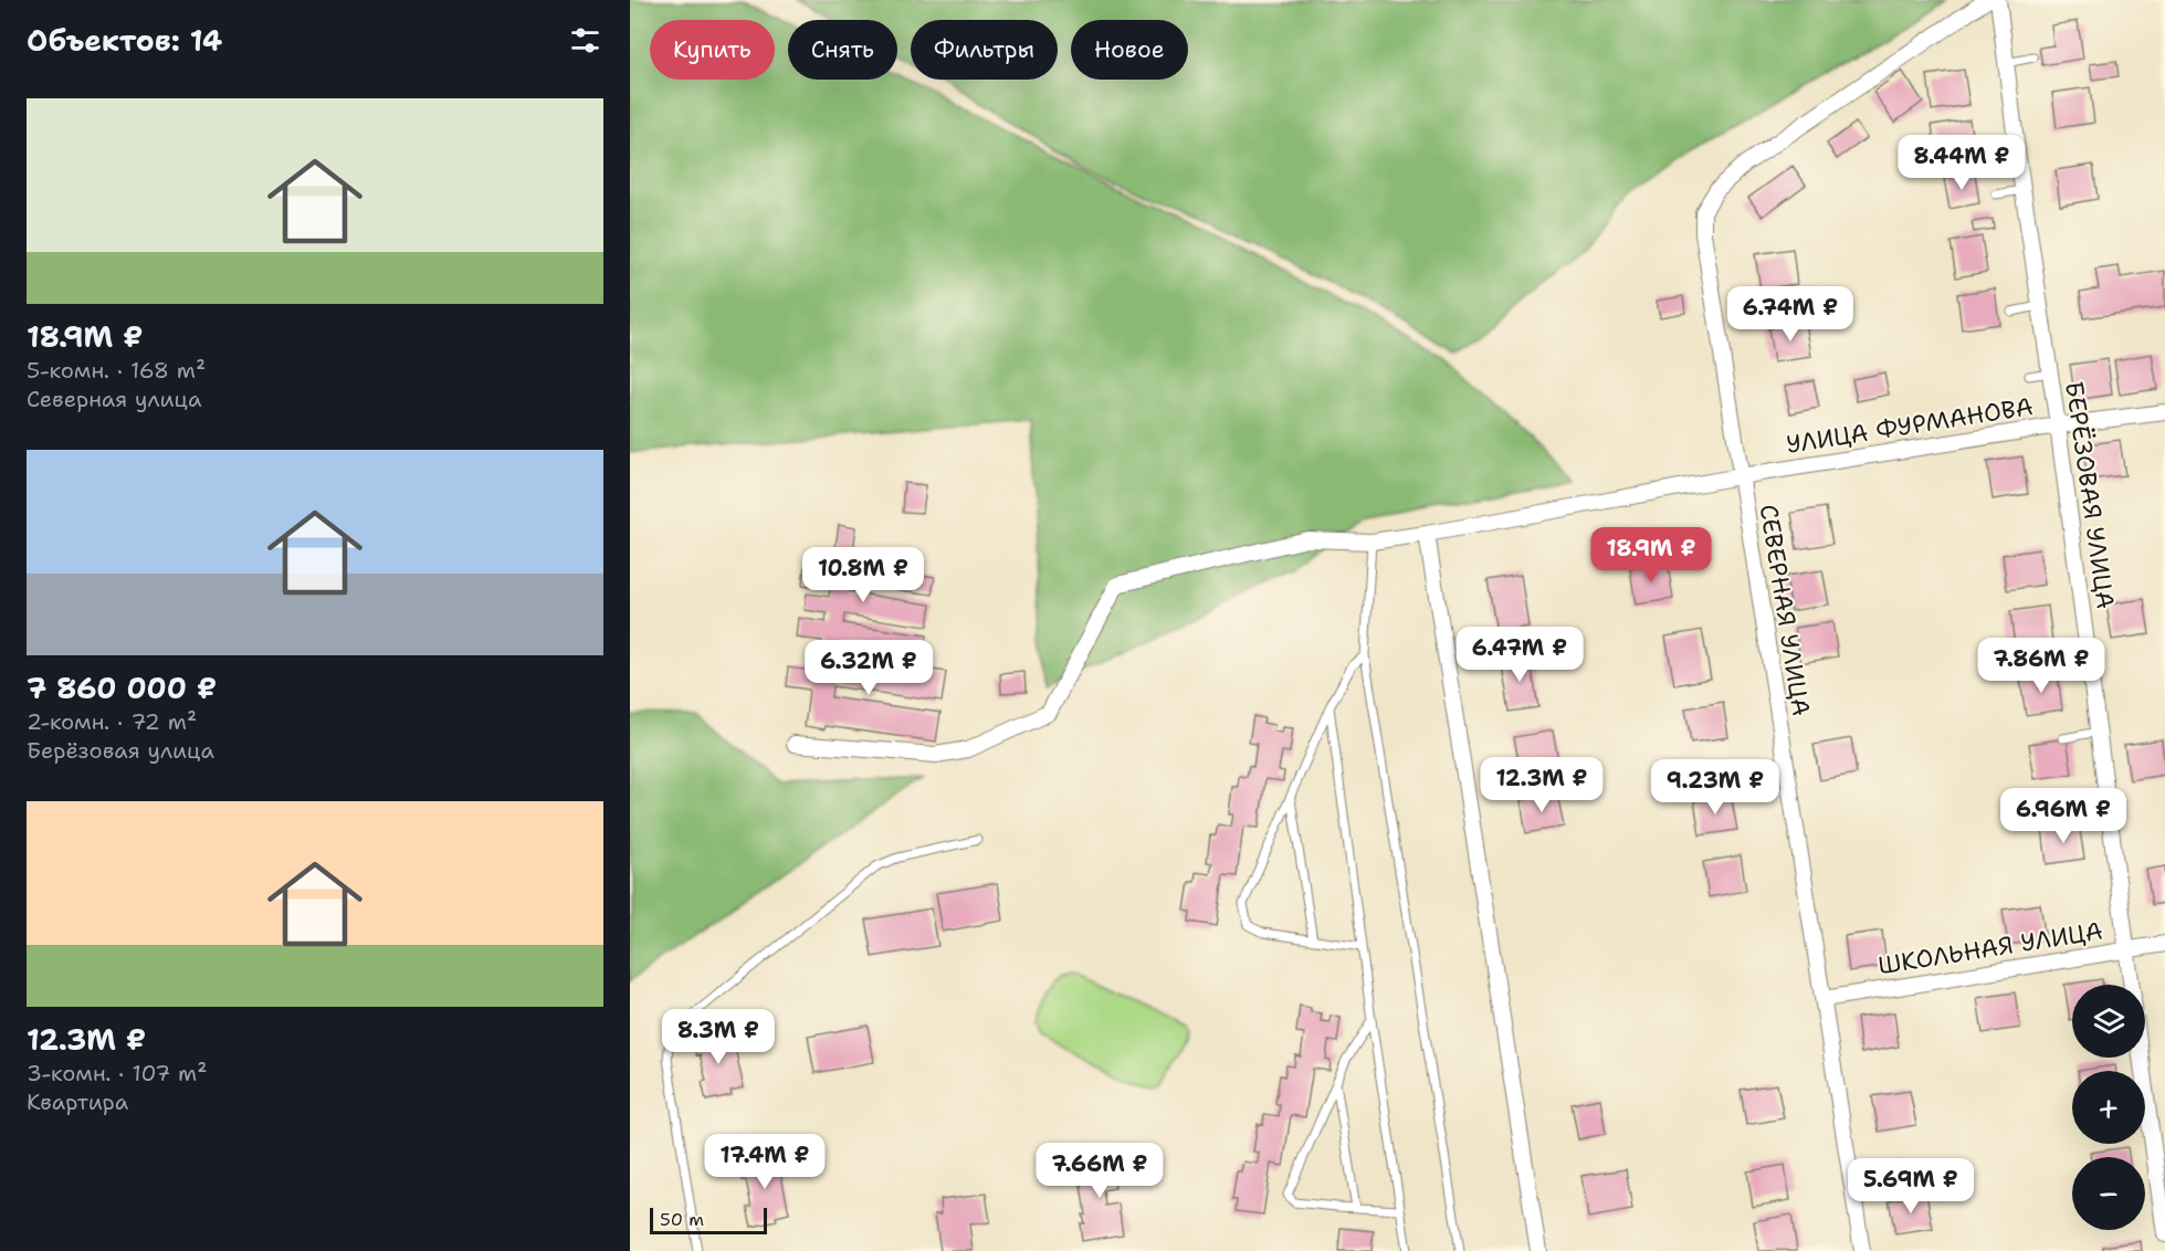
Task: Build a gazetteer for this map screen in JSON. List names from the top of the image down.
{
  "streets": {
    "street": [
      "УЛИЦА ФУРМАНОВА",
      "БЕРЁЗОВАЯ УЛИЦА",
      "СЕВЕРНАЯ УЛИЦА",
      "ШКОЛЬНАЯ УЛИЦА"
    ]
  },
  "crossings": [
    ["УЛИЦА ФУРМАНОВА", "БЕРЁЗОВАЯ УЛИЦА"],
    ["УЛИЦА ФУРМАНОВА", "СЕВЕРНАЯ УЛИЦА"],
    ["БЕРЁЗОВАЯ УЛИЦА", "ШКОЛЬНАЯ УЛИЦА"],
    ["СЕВЕРНАЯ УЛИЦА", "ШКОЛЬНАЯ УЛИЦА"]
  ],
  "scale_bar": "50 m",
  "page": {
    "heading": "Объектов: 14",
    "chip": [
      "Купить",
      "Снять",
      "Фильтры",
      "Новое"
    ],
    "list": [
      {
        "name": "18.9M ₽",
        "note": "5-комн. · 168 m² · Северная улица"
      },
      {
        "name": "7 860 000 ₽",
        "note": "2-комн. · 72 m² · Берёзовая улица"
      },
      {
        "name": "12.3M ₽",
        "note": "3-комн. · 107 m² · Квартира"
      }
    ],
    "price": [
      "8.44M ₽",
      "6.74M ₽",
      "18.9M ₽",
      "10.8M ₽",
      "6.47M ₽",
      "7.86M ₽",
      "6.32M ₽",
      "12.3M ₽",
      "9.23M ₽",
      "6.96M ₽",
      "8.3M ₽",
      "17.4M ₽",
      "7.66M ₽",
      "5.69M ₽"
    ],
    "map_buttons": ["+", "−"],
    "scale": "50 m"
  }
}
